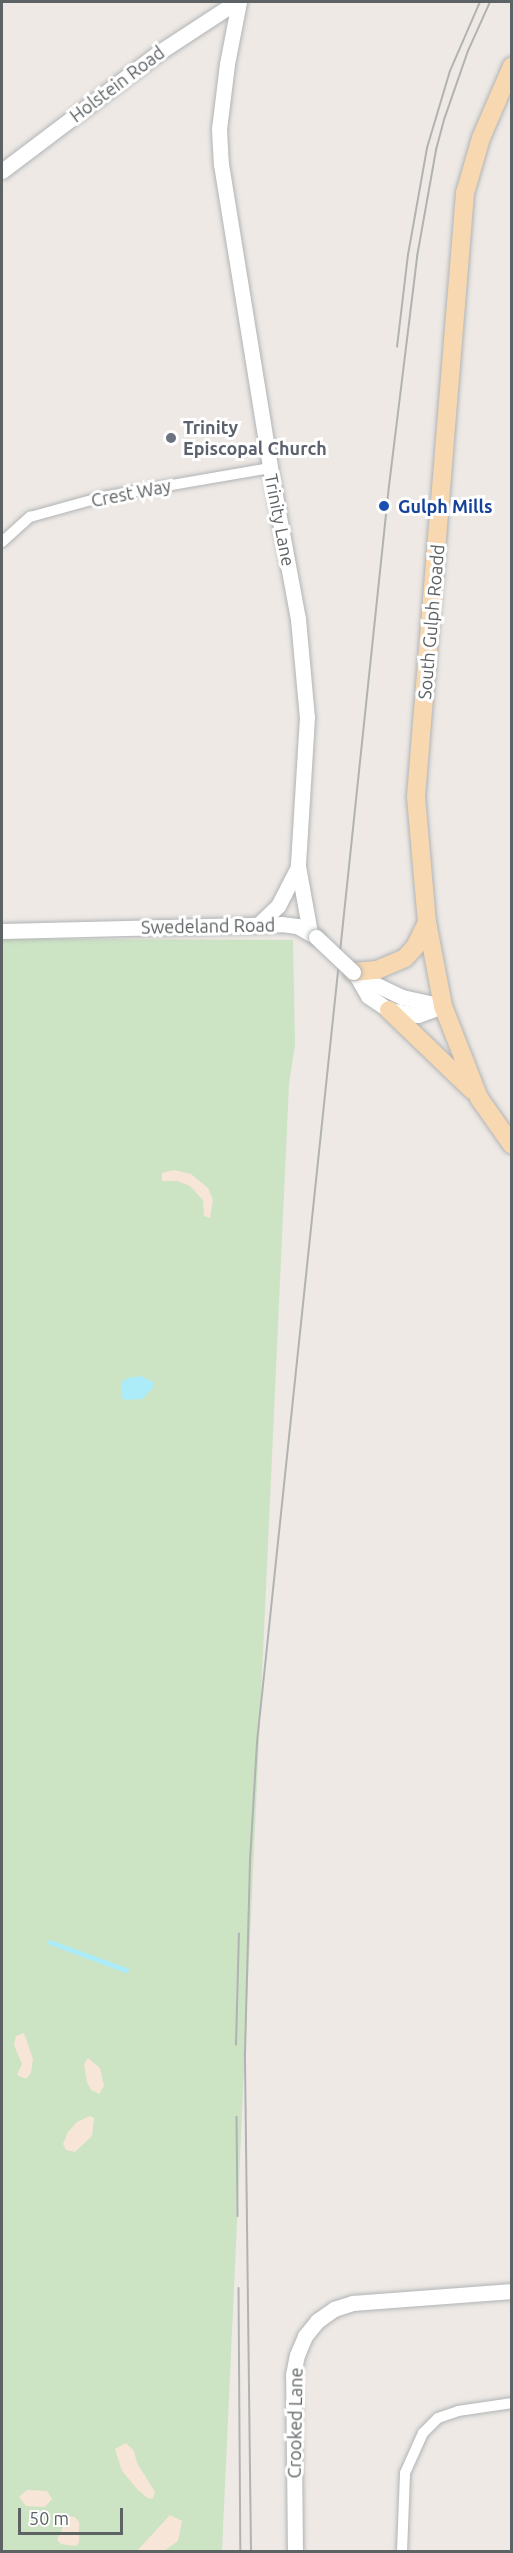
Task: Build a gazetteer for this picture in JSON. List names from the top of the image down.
{
  "streets": {
    "main road": ["South Gulph Roadd"],
    "street": [
      "Holstein Road",
      "Crest Way",
      "Trinity Lane",
      "Swedeland Road",
      "Crooked Lane"
    ]
  },
  "crossings": [
    ["Holstein Road", "Trinity Lane"],
    ["Crest Way", "Trinity Lane"],
    ["Trinity Lane", "Swedeland Road"],
    ["South Gulph Roadd", "Swedeland Road"]
  ],
  "places": ["Trinity Episcopal Church", "Gulph Mills"],
  "scale_bar": "50 m"
}
